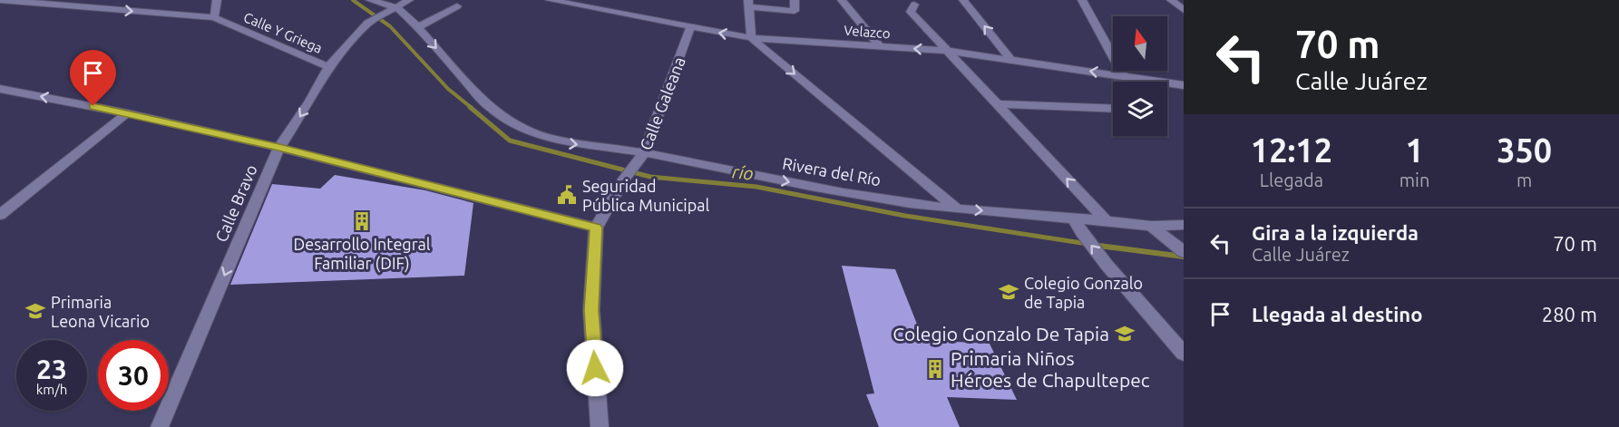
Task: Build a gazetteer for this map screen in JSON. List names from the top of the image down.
{
  "streets": {
    "street": [
      "Velazco",
      "Calle Y Griega",
      "Calle Galeana",
      "Rivera del Río",
      "Calle Bravo"
    ]
  },
  "crossings": [
    ["Velazco", "Calle Galeana"],
    ["Calle Y Griega", "Calle Bravo"],
    ["Calle Galeana", "Rivera del Río"],
    ["Rivera del Río", "Calle Bravo"]
  ],
  "one_way": ["Calle Bravo"],
  "water": ["río"],
  "places": {
    "public building": ["Seguridad Pública Municipal"],
    "building": ["Desarrollo Integral Familiar (DIF)", "Primaria Niños Héroes de Chapultepec"],
    "school or university": ["Colegio Gonzalo de Tapia", "Primaria Leona Vicario", "Colegio Gonzalo De Tapia"]
  },
  "north": "top",
  "page": {
    "turn": ["70 m", "Calle Juárez"],
    "eta": [
      "12:12",
      "Llegada",
      "1",
      "min",
      "350",
      "m"
    ],
    "list": [
      {
        "name": "Gira a la izquierda",
        "note": "Calle Juárez",
        "value": "70 m"
      },
      {
        "name": "Llegada al destino",
        "value": "280 m"
      }
    ],
    "speed": "23 km/h",
    "limit": "30"
  }
}
